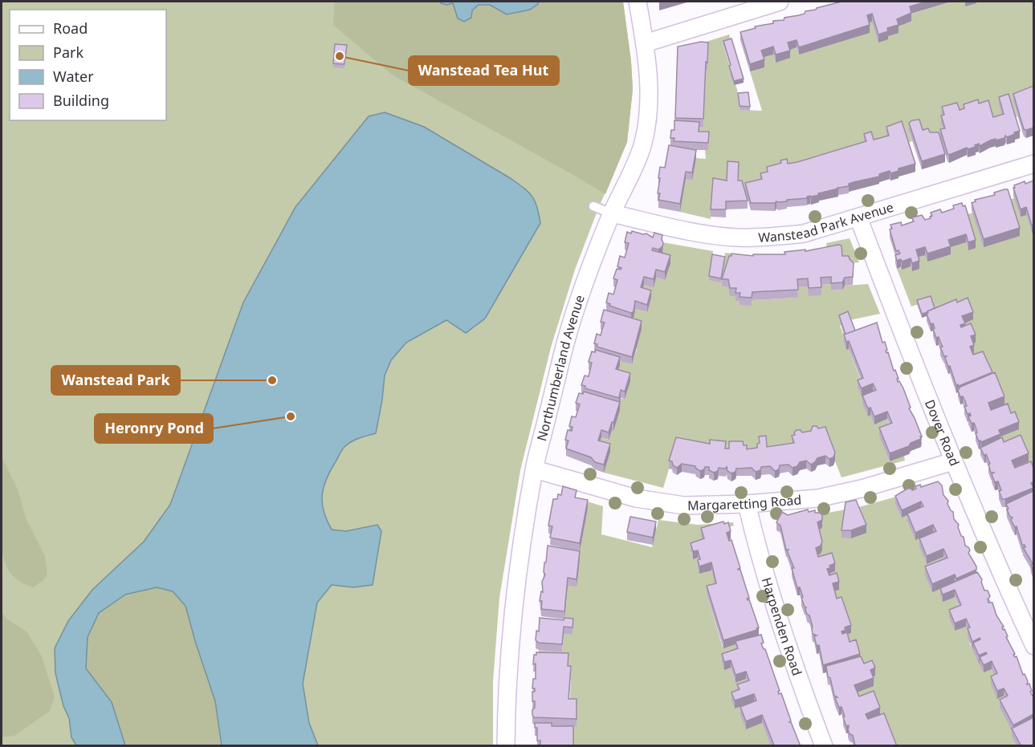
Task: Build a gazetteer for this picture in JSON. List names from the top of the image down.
{
  "streets": {
    "street": [
      "Wanstead Park Avenue",
      "Northumberland Avenue",
      "Dover Road",
      "Margaretting Road",
      "Harpenden Road"
    ]
  },
  "crossings": [
    ["Wanstead Park Avenue", "Northumberland Avenue"],
    ["Wanstead Park Avenue", "Dover Road"],
    ["Northumberland Avenue", "Margaretting Road"],
    ["Dover Road", "Margaretting Road"],
    ["Margaretting Road", "Harpenden Road"]
  ],
  "places": ["Wanstead Tea Hut", "Wanstead Park", "Heronry Pond"],
  "legend": [
    "Road",
    "Park",
    "Water",
    "Building"
  ]
}
